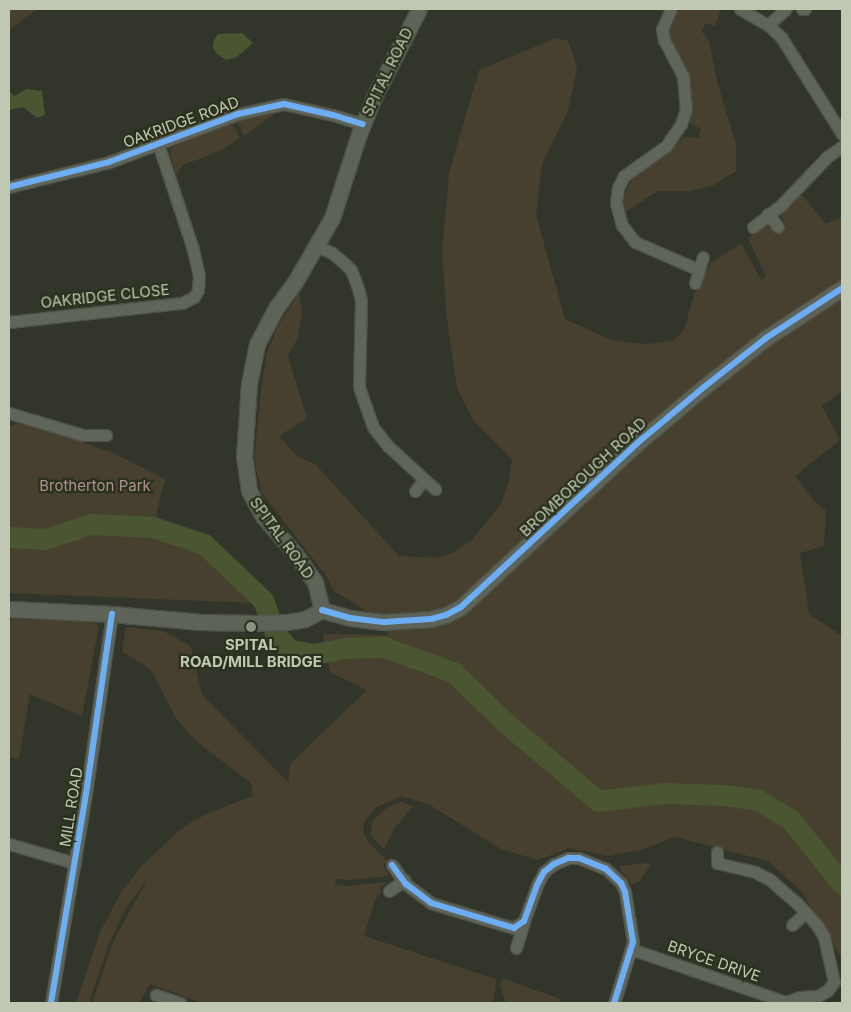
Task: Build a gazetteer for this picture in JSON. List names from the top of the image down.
{
  "streets": {
    "main road": ["SPITAL ROAD", "BROMBOROUGH ROAD"],
    "street": [
      "OAKRIDGE ROAD",
      "OAKRIDGE CLOSE",
      "MILL ROAD",
      "BRYCE DRIVE"
    ]
  },
  "crossings": [
    ["SPITAL ROAD", "OAKRIDGE ROAD"],
    ["SPITAL ROAD", "BROMBOROUGH ROAD"],
    ["OAKRIDGE ROAD", "OAKRIDGE CLOSE"]
  ],
  "parks": ["Brotherton Park"],
  "places": ["SPITAL ROAD/MILL BRIDGE"]
}
